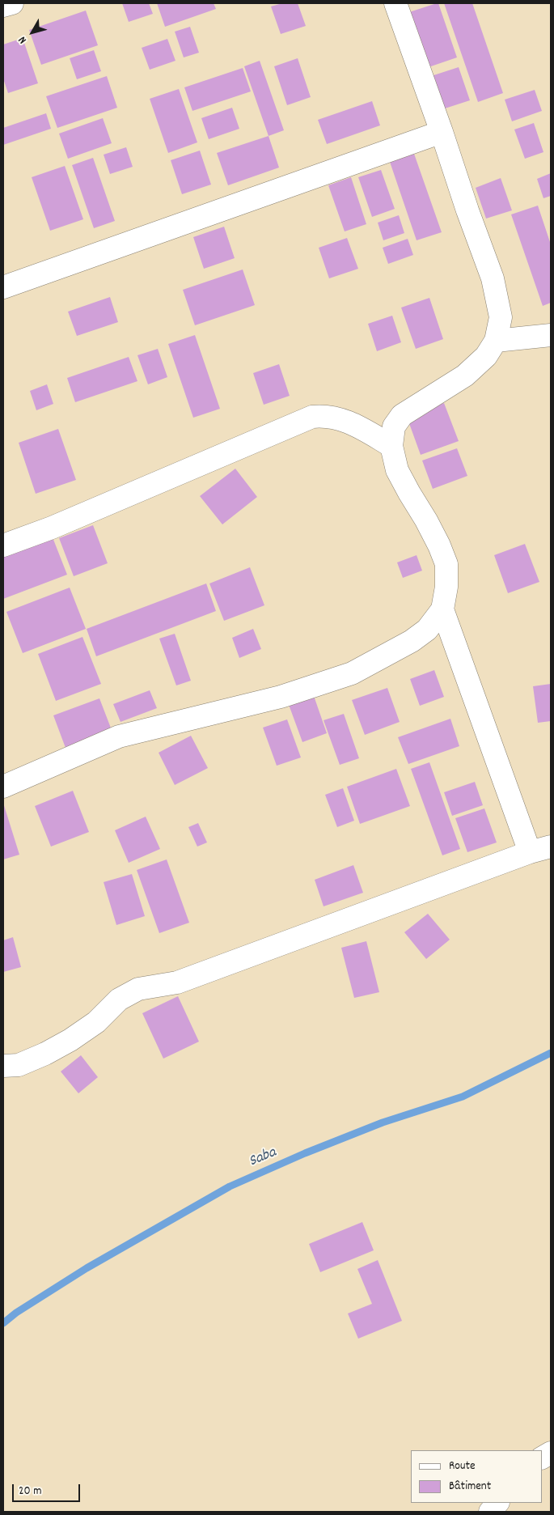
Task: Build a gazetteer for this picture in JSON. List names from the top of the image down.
{
  "water": ["Saba"],
  "legend": ["Route", "Bâtiment"],
  "scale_bar": "20 m",
  "north": "bottom left"
}
